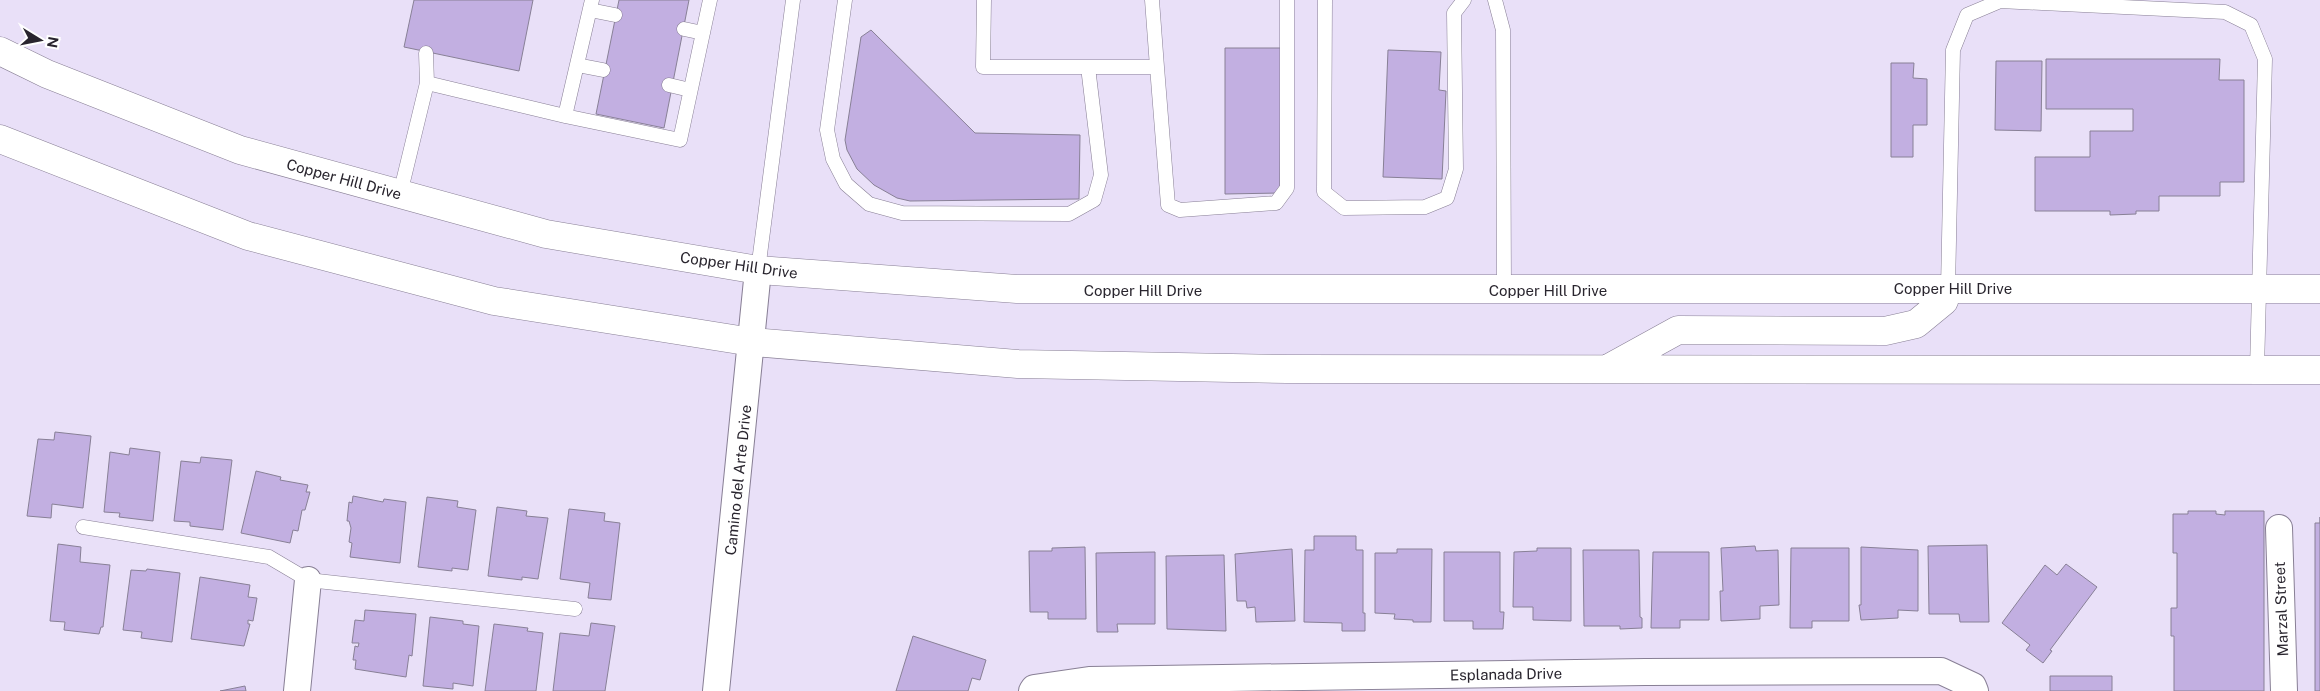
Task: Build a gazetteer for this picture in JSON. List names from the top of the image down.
{
  "streets": {
    "main road": ["Copper Hill Drive"],
    "street": ["Camino del Arte Drive", "Marzal Street", "Esplanada Drive"]
  },
  "crossings": [
    ["Copper Hill Drive", "Camino del Arte Drive"]
  ],
  "north": "right"
}
